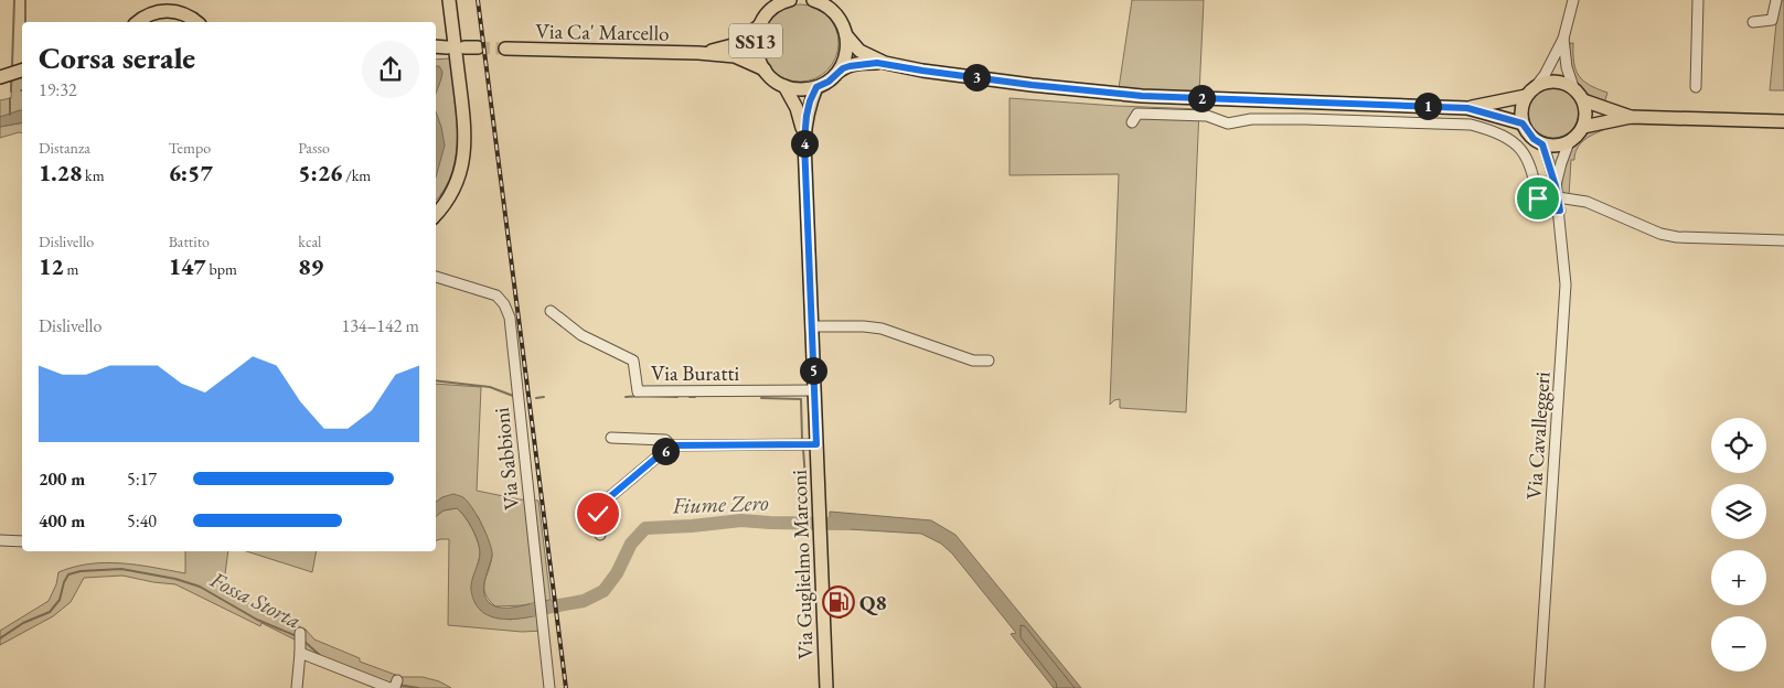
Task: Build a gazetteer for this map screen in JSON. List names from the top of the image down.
{
  "streets": {
    "main road": ["Via Ca' Marcello", "SS13", "Via Guglielmo Marconi"],
    "street": ["Via Buratti", "Via Cavalleggeri", "Via Sabbioni"]
  },
  "crossings": [
    ["SS13", "Via Guglielmo Marconi"],
    ["Via Buratti", "Via Guglielmo Marconi"]
  ],
  "water": ["Fiume Zero", "Fossa Storta"],
  "places": {
    "fuel station": ["Q8"]
  },
  "page": {
    "heading": ["Corsa serale", "19:32"],
    "pins": [
      "3",
      "2",
      "1",
      "4",
      "5",
      "6"
    ],
    "stats": [
      ["Distanza", "1.28 km"],
      ["Tempo", "6:57"],
      ["Passo", "5:26 /km"],
      ["Dislivello", "12 m"],
      ["Battito", "147 bpm"],
      ["kcal", "89"]
    ],
    "chart": ["Dislivello", "134–142 m"],
    "map_buttons": ["+", "−"],
    "list": [
      {
        "name": "200 m",
        "note": "5:17"
      },
      {
        "name": "400 m",
        "note": "5:40"
      }
    ]
  }
}
